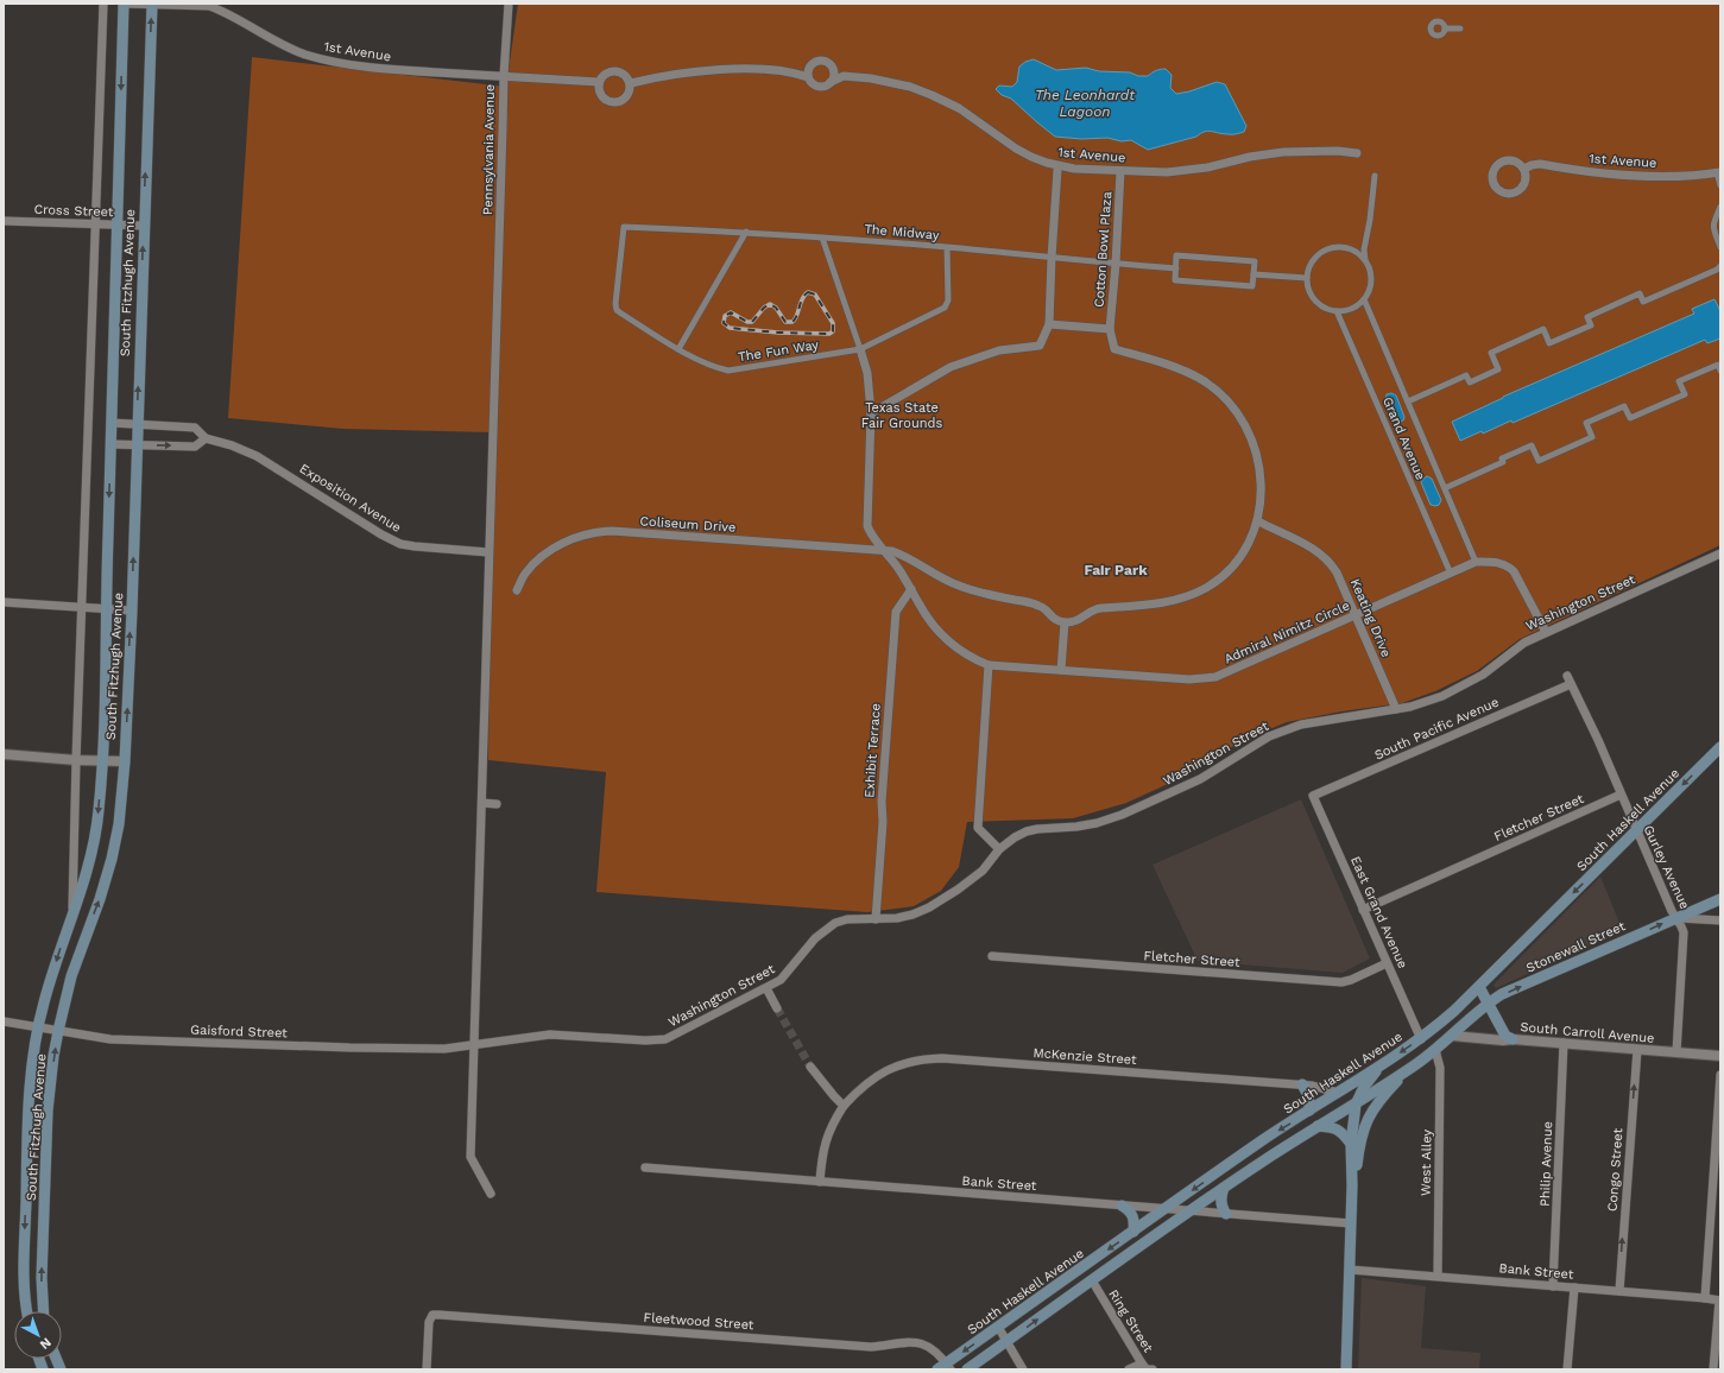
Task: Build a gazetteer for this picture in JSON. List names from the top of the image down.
{
  "streets": {
    "main road": ["South Fitzhugh Avenue", "South Haskell Avenue", "Stonewall Street"],
    "street": [
      "1st Avenue",
      "Pennsylvania Avenue",
      "Cross Street",
      "The Midway",
      "Cotton Bowl Plaza",
      "The Fun Way",
      "Grand Avenue",
      "Exposition Avenue",
      "Coliseum Drive",
      "Washington Street",
      "Keating Drive",
      "Admiral Nimitz Circle",
      "South Pacific Avenue",
      "Exhibit Terrace",
      "Fletcher Street",
      "Gurley Avenue",
      "East Grand Avenue",
      "Gaisford Street",
      "South Carroll Avenue",
      "McKenzie Street",
      "West Alley",
      "Philip Avenue",
      "Congo Street",
      "Bank Street",
      "Fleetwood Street",
      "Ring Street"
    ]
  },
  "crossings": [
    ["1st Avenue", "Pennsylvania Avenue"],
    ["1st Avenue", "Cotton Bowl Plaza"],
    ["1st Avenue", "South Fitzhugh Avenue"],
    ["Pennsylvania Avenue", "Exposition Avenue"],
    ["Pennsylvania Avenue", "Washington Street"],
    ["Pennsylvania Avenue", "Gaisford Street"],
    ["Cross Street", "South Fitzhugh Avenue"],
    ["The Midway", "Cotton Bowl Plaza"],
    ["The Midway", "The Fun Way"],
    ["South Fitzhugh Avenue", "Exposition Avenue"],
    ["South Fitzhugh Avenue", "Gaisford Street"],
    ["The Fun Way", "Admiral Nimitz Circle"],
    ["Grand Avenue", "Admiral Nimitz Circle"],
    ["Coliseum Drive", "Admiral Nimitz Circle"],
    ["Washington Street", "Keating Drive"],
    ["Washington Street", "Admiral Nimitz Circle"],
    ["Washington Street", "Exhibit Terrace"],
    ["Washington Street", "Gaisford Street"],
    ["Keating Drive", "Admiral Nimitz Circle"],
    ["Admiral Nimitz Circle", "Exhibit Terrace"],
    ["South Pacific Avenue", "Gurley Avenue"],
    ["South Pacific Avenue", "East Grand Avenue"],
    ["Fletcher Street", "Gurley Avenue"],
    ["Fletcher Street", "East Grand Avenue"],
    ["South Haskell Avenue", "Gurley Avenue"],
    ["South Haskell Avenue", "East Grand Avenue"],
    ["South Haskell Avenue", "McKenzie Street"],
    ["South Haskell Avenue", "Bank Street"],
    ["South Haskell Avenue", "Fleetwood Street"],
    ["Gurley Avenue", "Stonewall Street"],
    ["Gurley Avenue", "South Carroll Avenue"],
    ["Stonewall Street", "South Carroll Avenue"],
    ["South Carroll Avenue", "Philip Avenue"],
    ["South Carroll Avenue", "Congo Street"],
    ["McKenzie Street", "Bank Street"],
    ["West Alley", "Bank Street"],
    ["Philip Avenue", "Bank Street"],
    ["Congo Street", "Bank Street"]
  ],
  "one_way": ["Stonewall Street", "Congo Street"],
  "districts": ["Fair Park"],
  "water": ["The Leonhardt Lagoon"],
  "parks": ["Texas State Fair Grounds"],
  "north": "bottom right"
}
